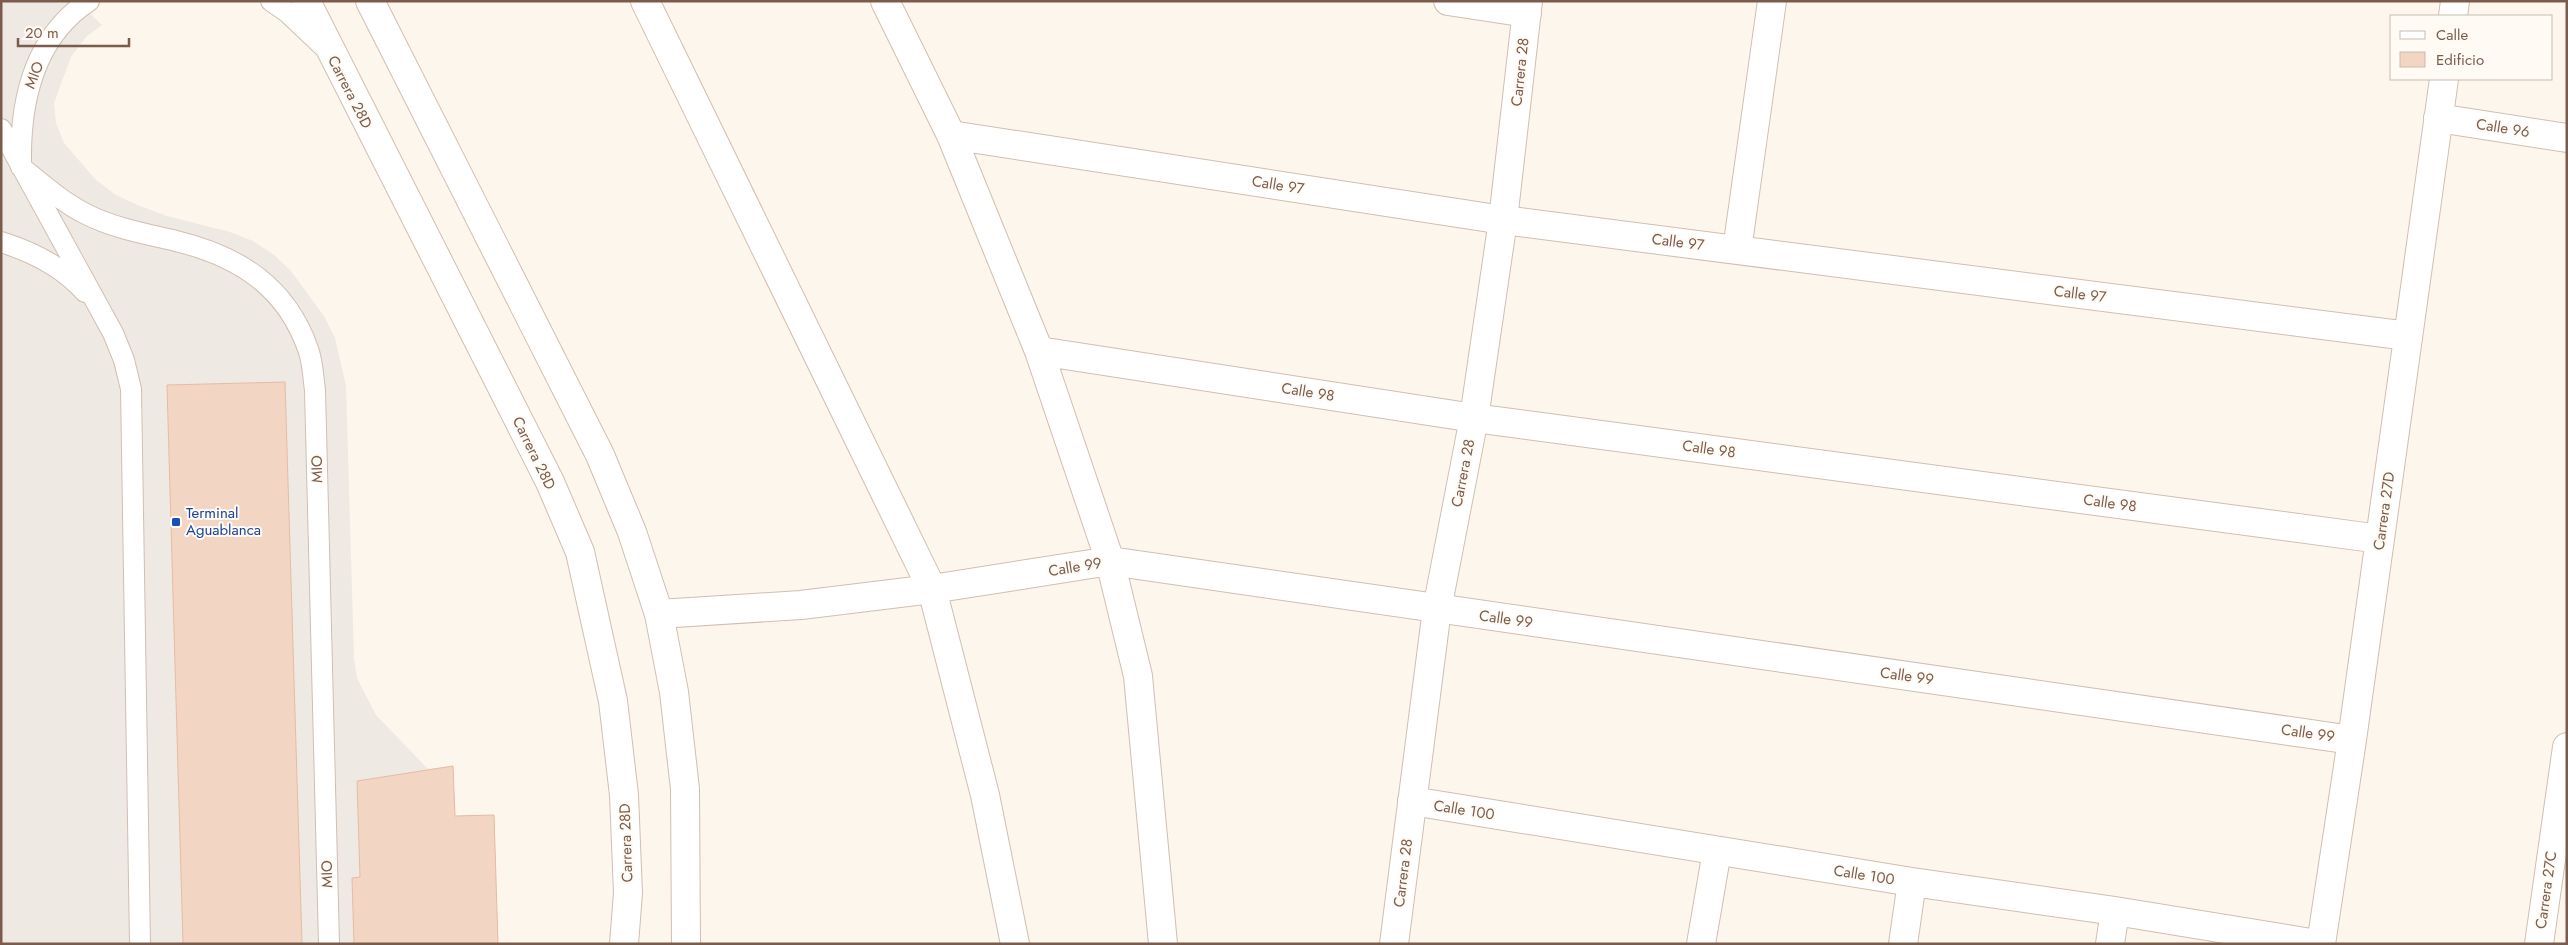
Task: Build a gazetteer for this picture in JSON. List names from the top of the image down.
{
  "streets": {
    "street": [
      "Carrera 28",
      "Carrera 28D",
      "Calle 96",
      "Calle 97",
      "Calle 98",
      "Carrera 27D",
      "Calle 99",
      "Calle 100",
      "Carrera 27C"
    ],
    "lane": ["MIO"]
  },
  "crossings": [
    ["Carrera 28", "Calle 97"],
    ["Carrera 28", "Calle 98"],
    ["Carrera 28", "Calle 99"],
    ["Carrera 28", "Calle 100"],
    ["Calle 96", "Carrera 27D"],
    ["Calle 97", "Carrera 27D"],
    ["Calle 98", "Carrera 27D"],
    ["Carrera 27D", "Calle 99"]
  ],
  "places": {
    "transit": ["Terminal Aguablanca"]
  },
  "legend": ["Calle", "Edificio"],
  "scale_bar": "20 m"
}
